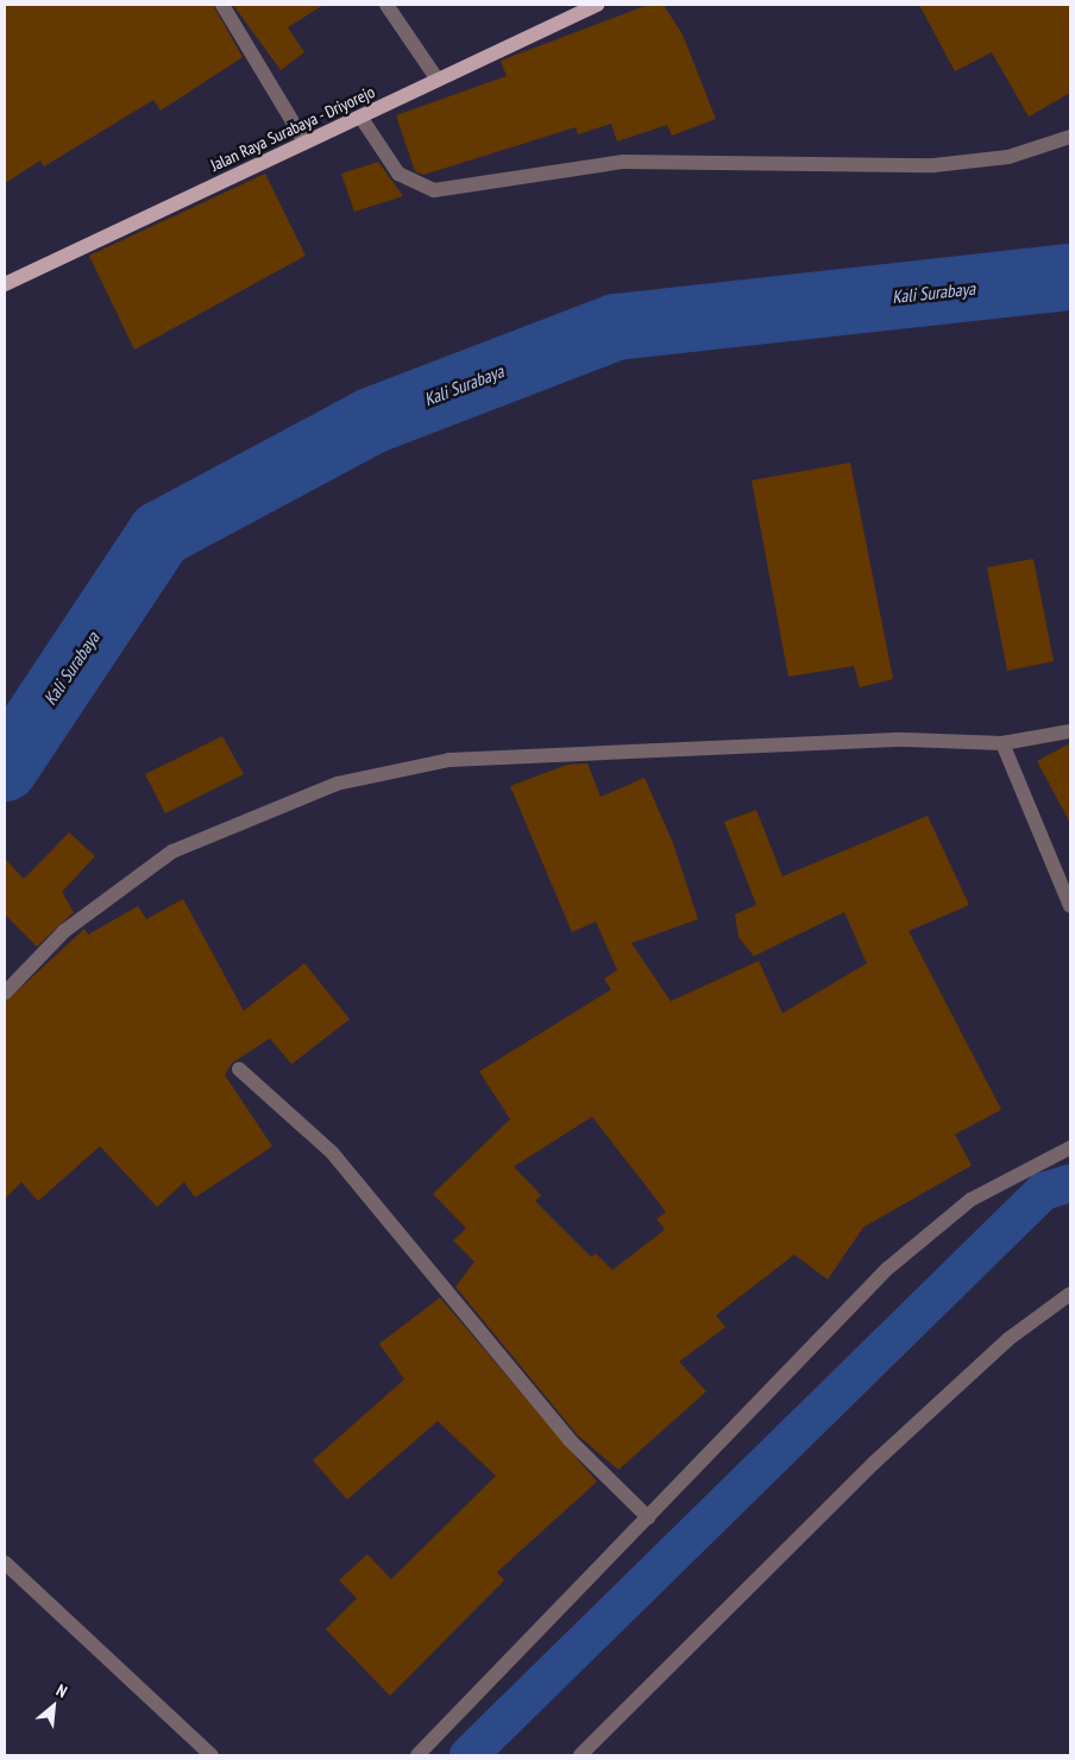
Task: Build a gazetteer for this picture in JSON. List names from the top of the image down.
{
  "streets": {
    "main road": ["Jalan Raya Surabaya - Driyorejo"]
  },
  "water": ["Kali Surabaya"],
  "north": "top right"
}
